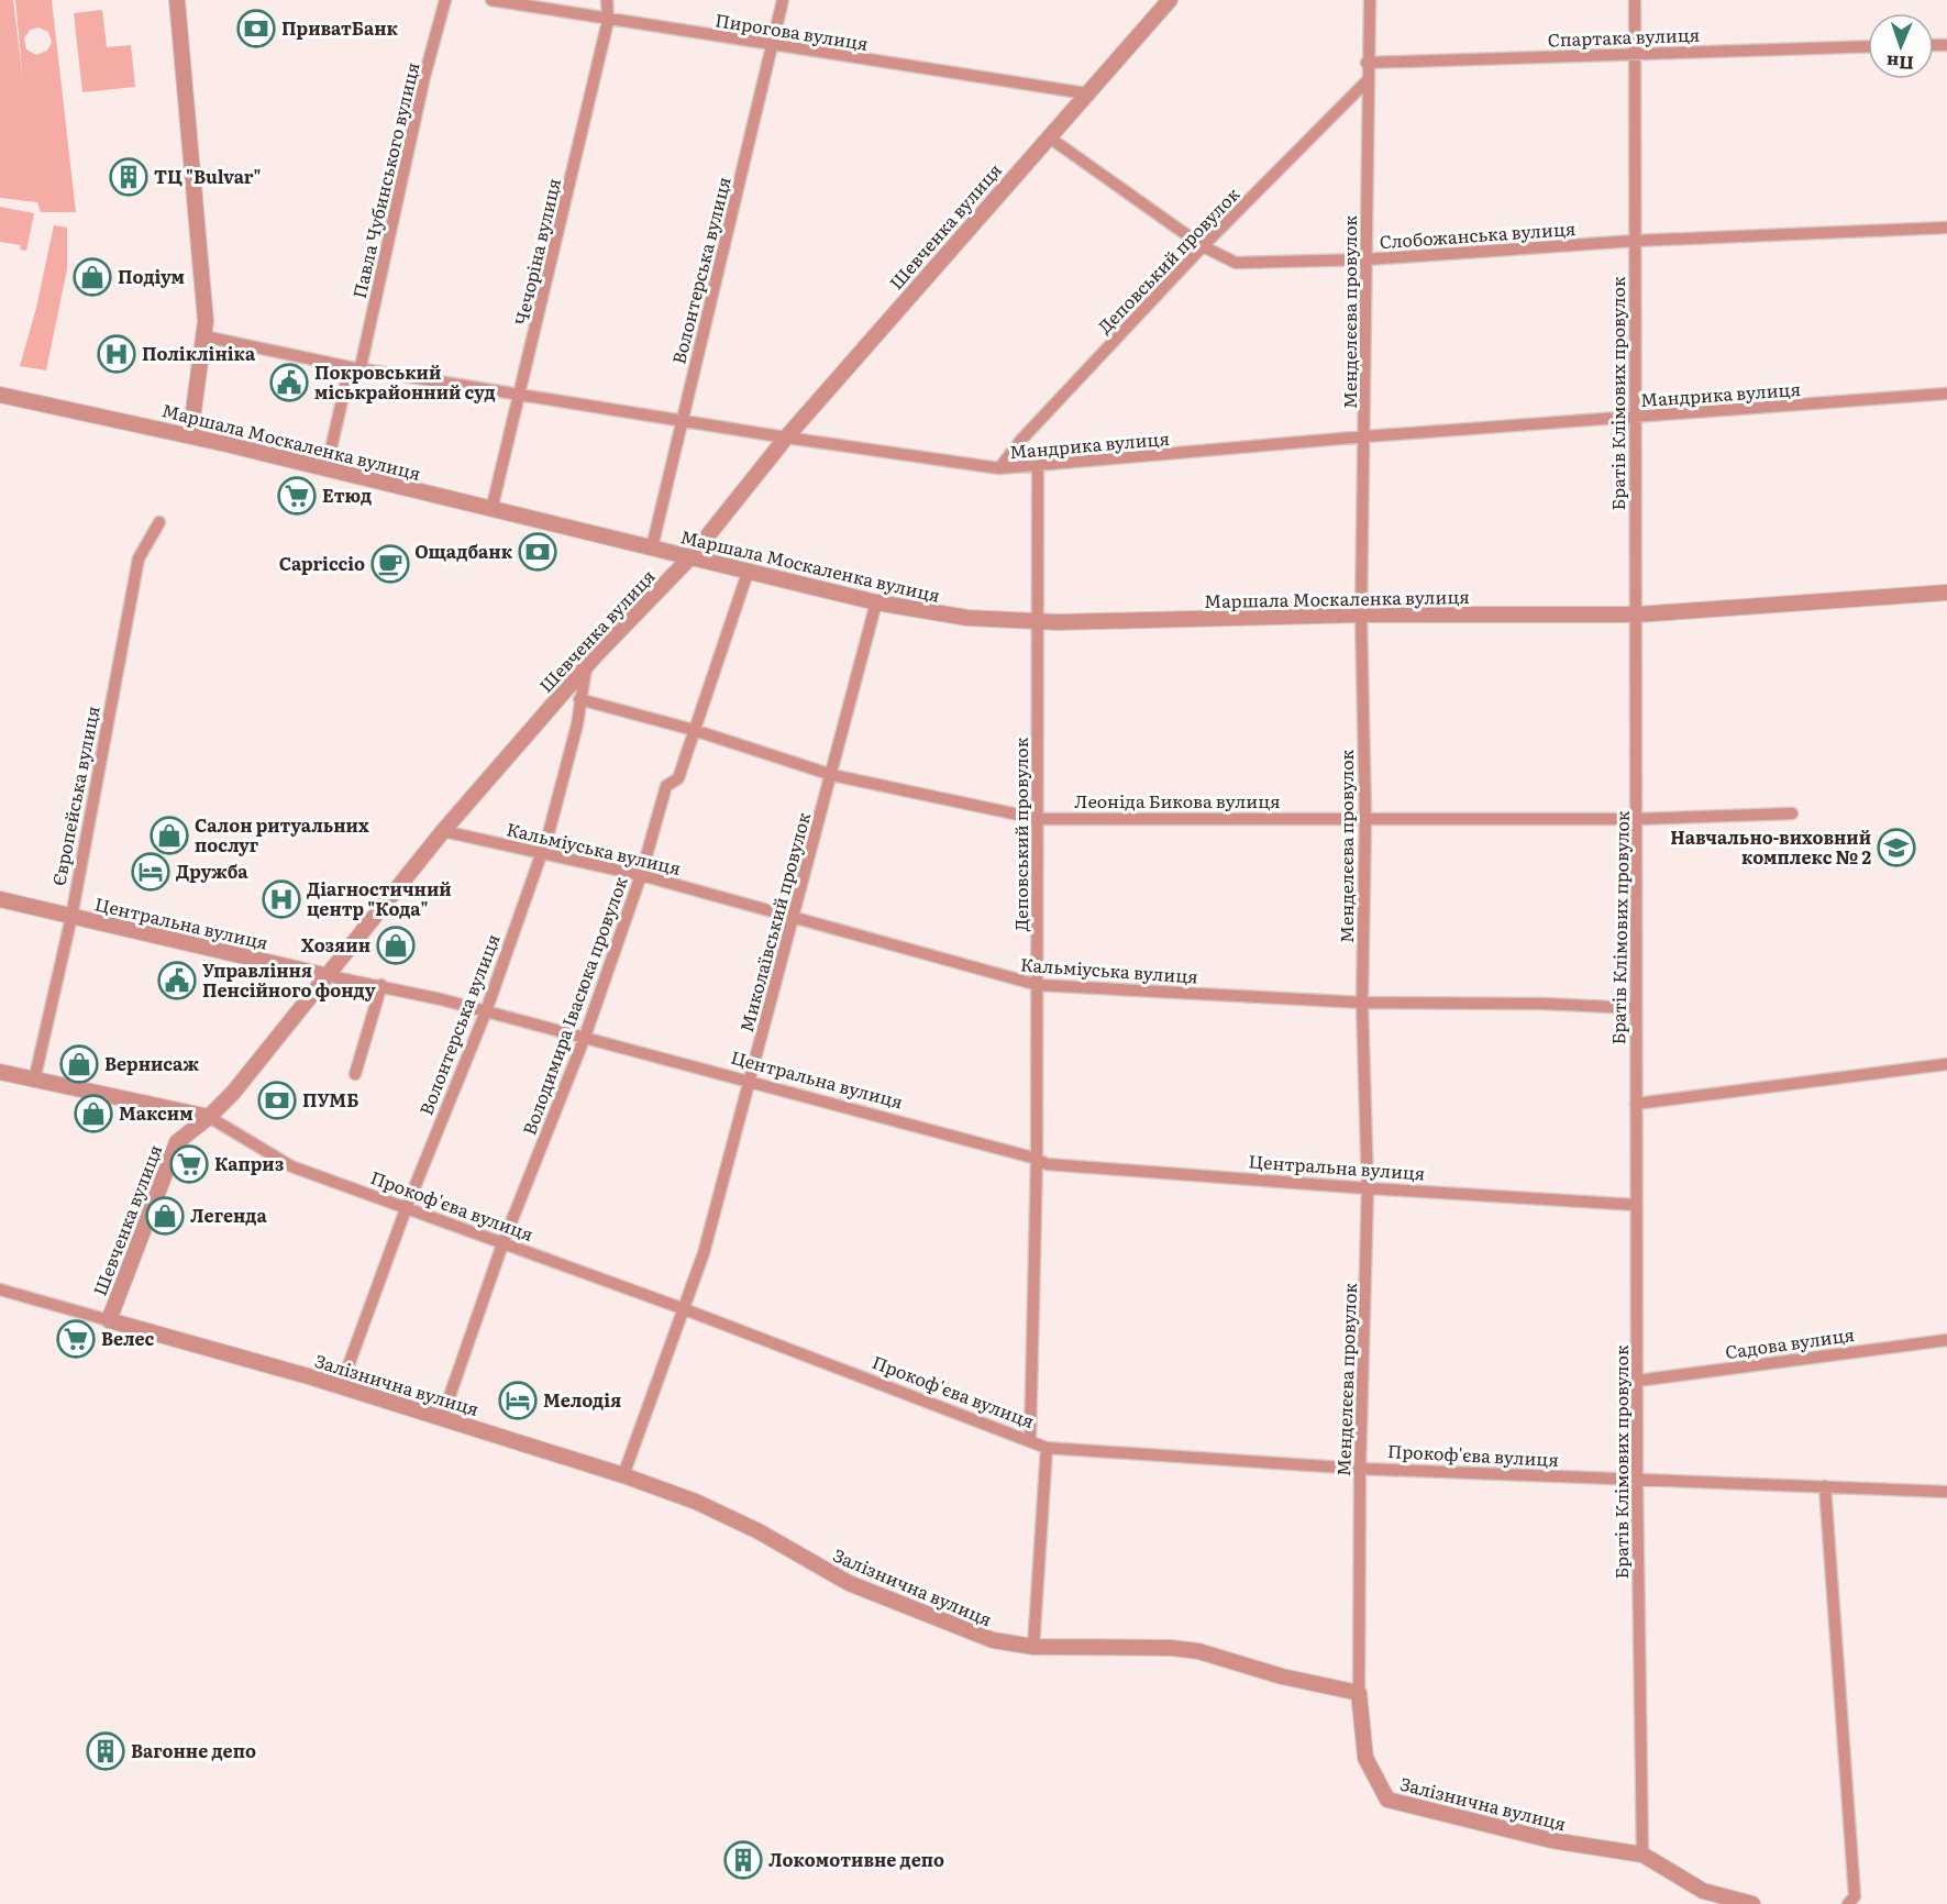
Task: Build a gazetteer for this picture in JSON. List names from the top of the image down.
{
  "streets": {
    "street": [
      "Пирогова вулиця",
      "Спартака вулиця",
      "Павла Чубинського вулиця",
      "Шевченка вулиця",
      "Слобожанська вулиця",
      "Чечоріна вулиця",
      "Деповський провулок",
      "Волонтерська вулиця",
      "Менделєєва провулок",
      "Братів Клімових провулок",
      "Мандрика вулиця",
      "Маршала Москаленка вулиця",
      "Європейська вулиця",
      "Леоніда Бикова вулиця",
      "Кальміуська вулиця",
      "Миколаївський провулок",
      "Центральна вулиця",
      "Володимира Івасюка провулок",
      "Прокоф'єва вулиця",
      "Садова вулиця",
      "Залізнична вулиця"
    ]
  },
  "crossings": [
    ["Пирогова вулиця", "Шевченка вулиця"],
    ["Пирогова вулиця", "Чечоріна вулиця"],
    ["Пирогова вулиця", "Волонтерська вулиця"],
    ["Спартака вулиця", "Менделєєва провулок"],
    ["Спартака вулиця", "Братів Клімових провулок"],
    ["Павла Чубинського вулиця", "Мандрика вулиця"],
    ["Павла Чубинського вулиця", "Маршала Москаленка вулиця"],
    ["Шевченка вулиця", "Слобожанська вулиця"],
    ["Шевченка вулиця", "Волонтерська вулиця"],
    ["Шевченка вулиця", "Мандрика вулиця"],
    ["Шевченка вулиця", "Маршала Москаленка вулиця"],
    ["Шевченка вулиця", "Кальміуська вулиця"],
    ["Шевченка вулиця", "Центральна вулиця"],
    ["Шевченка вулиця", "Прокоф'єва вулиця"],
    ["Шевченка вулиця", "Залізнична вулиця"],
    ["Слобожанська вулиця", "Деповський провулок"],
    ["Слобожанська вулиця", "Менделєєва провулок"],
    ["Слобожанська вулиця", "Братів Клімових провулок"],
    ["Чечоріна вулиця", "Мандрика вулиця"],
    ["Чечоріна вулиця", "Маршала Москаленка вулиця"],
    ["Деповський провулок", "Менделєєва провулок"],
    ["Деповський провулок", "Мандрика вулиця"],
    ["Деповський провулок", "Маршала Москаленка вулиця"],
    ["Деповський провулок", "Леоніда Бикова вулиця"],
    ["Деповський провулок", "Кальміуська вулиця"],
    ["Деповський провулок", "Центральна вулиця"],
    ["Деповський провулок", "Прокоф'єва вулиця"],
    ["Волонтерська вулиця", "Мандрика вулиця"],
    ["Волонтерська вулиця", "Маршала Москаленка вулиця"],
    ["Волонтерська вулиця", "Леоніда Бикова вулиця"],
    ["Волонтерська вулиця", "Кальміуська вулиця"],
    ["Волонтерська вулиця", "Центральна вулиця"],
    ["Волонтерська вулиця", "Прокоф'єва вулиця"],
    ["Волонтерська вулиця", "Залізнична вулиця"],
    ["Менделєєва провулок", "Мандрика вулиця"],
    ["Менделєєва провулок", "Маршала Москаленка вулиця"],
    ["Менделєєва провулок", "Леоніда Бикова вулиця"],
    ["Менделєєва провулок", "Кальміуська вулиця"],
    ["Менделєєва провулок", "Центральна вулиця"],
    ["Менделєєва провулок", "Прокоф'єва вулиця"],
    ["Менделєєва провулок", "Залізнична вулиця"],
    ["Братів Клімових провулок", "Мандрика вулиця"],
    ["Братів Клімових провулок", "Маршала Москаленка вулиця"],
    ["Братів Клімових провулок", "Леоніда Бикова вулиця"],
    ["Братів Клімових провулок", "Кальміуська вулиця"],
    ["Братів Клімових провулок", "Центральна вулиця"],
    ["Братів Клімових провулок", "Прокоф'єва вулиця"],
    ["Братів Клімових провулок", "Садова вулиця"],
    ["Братів Клімових провулок", "Залізнична вулиця"],
    ["Маршала Москаленка вулиця", "Миколаївський провулок"],
    ["Маршала Москаленка вулиця", "Володимира Івасюка провулок"],
    ["Європейська вулиця", "Центральна вулиця"],
    ["Європейська вулиця", "Прокоф'єва вулиця"],
    ["Леоніда Бикова вулиця", "Миколаївський провулок"],
    ["Леоніда Бикова вулиця", "Володимира Івасюка провулок"],
    ["Кальміуська вулиця", "Миколаївський провулок"],
    ["Кальміуська вулиця", "Володимира Івасюка провулок"],
    ["Миколаївський провулок", "Центральна вулиця"],
    ["Миколаївський провулок", "Прокоф'єва вулиця"],
    ["Миколаївський провулок", "Залізнична вулиця"],
    ["Центральна вулиця", "Володимира Івасюка провулок"],
    ["Володимира Івасюка провулок", "Прокоф'єва вулиця"],
    ["Володимира Івасюка провулок", "Залізнична вулиця"]
  ],
  "places": {
    "bank": ["ПриватБанк", "Ощадбанк", "ПУМБ"],
    "building": ["ТЦ \"Bulvar\"", "Вагонне депо", "Локомотивне депо"],
    "shop": [
      "Подіум",
      "Салон ритуальних послуг",
      "Хозяин",
      "Вернисаж",
      "Максим",
      "Легенда"
    ],
    "hospital": ["Поліклініка", "Діагностичний центр \"Кода\""],
    "public building": ["Покровський міськрайонний суд", "Управління Пенсійного фонду"],
    "supermarket": ["Етюд", "Каприз", "Велес"],
    "cafe": ["Capriccio"],
    "school or university": ["Навчально-виховний комплекс № 2"],
    "hotel": ["Дружба", "Мелодія"]
  },
  "north": "bottom"
}
